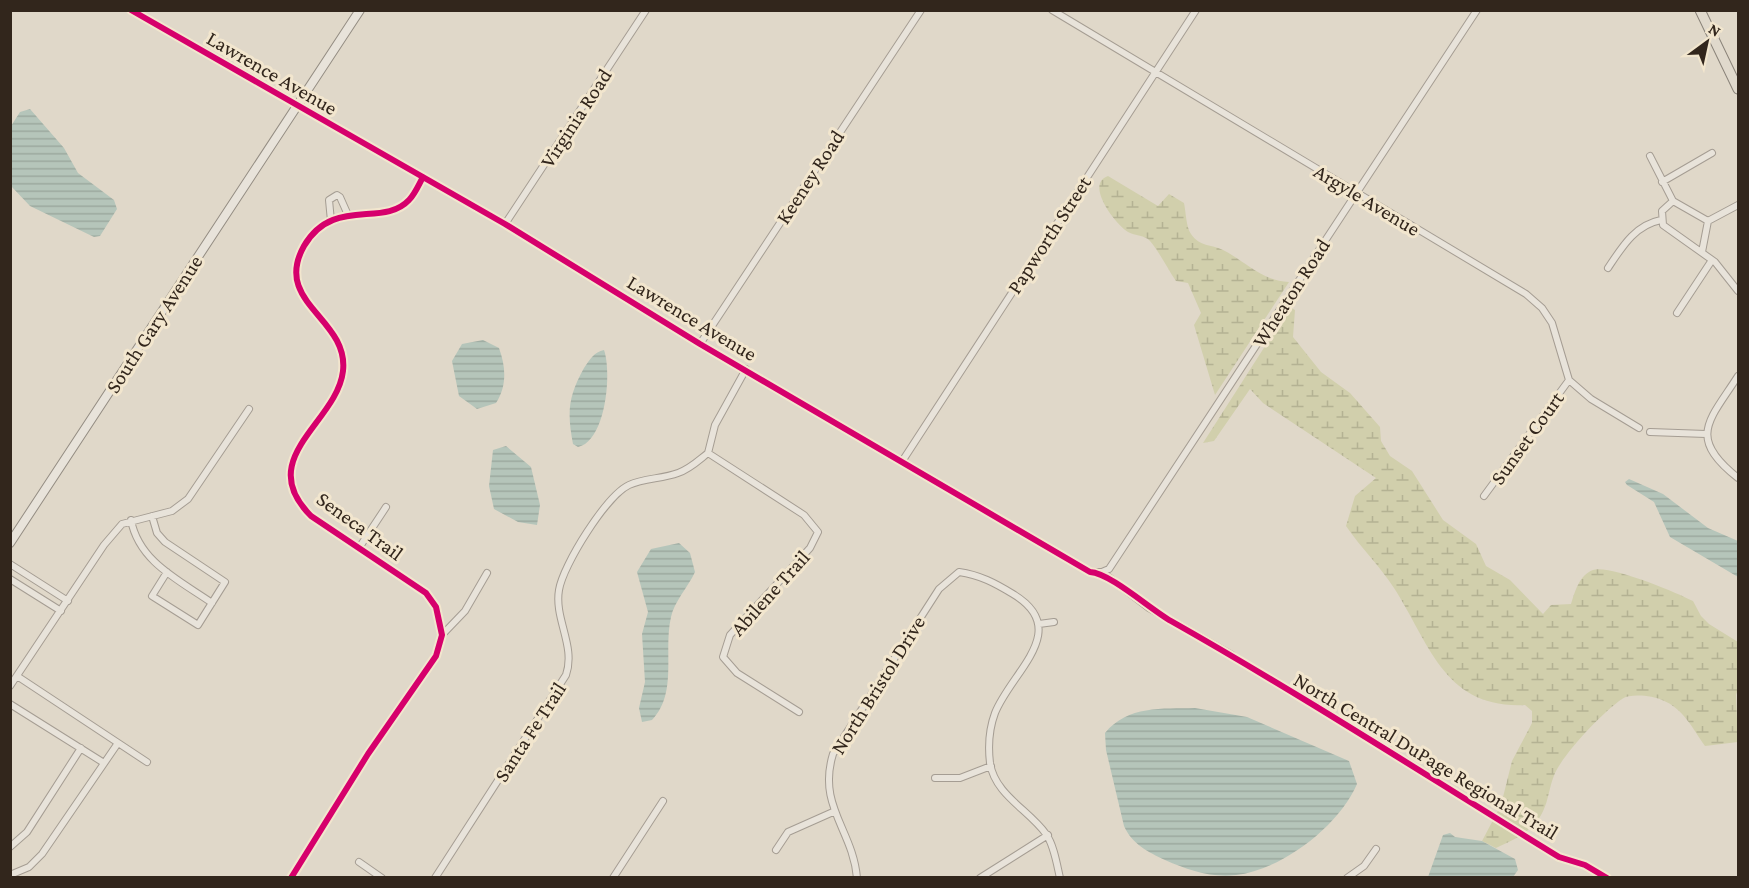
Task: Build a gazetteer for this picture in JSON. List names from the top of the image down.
{
  "streets": {
    "main road": ["South Gary Avenue"],
    "street": [
      "Lawrence Avenue",
      "Virginia Road",
      "Keeney Road",
      "Argyle Avenue",
      "Papworth Street",
      "Wheaton Road",
      "Sunset Court",
      "Seneca Trail",
      "Abilene Trail",
      "North Bristol Drive",
      "Santa Fe Trail"
    ],
    "cycle path": ["North Central DuPage Regional Trail"]
  },
  "crossings": [
    ["Lawrence Avenue", "Virginia Road"],
    ["Lawrence Avenue", "Keeney Road"],
    ["Lawrence Avenue", "Papworth Street"],
    ["Lawrence Avenue", "Wheaton Road"],
    ["Lawrence Avenue", "South Gary Avenue"],
    ["Lawrence Avenue", "Seneca Trail"],
    ["Argyle Avenue", "Papworth Street"],
    ["Argyle Avenue", "Wheaton Road"],
    ["Argyle Avenue", "Sunset Court"],
    ["Abilene Trail", "Santa Fe Trail"]
  ],
  "north": "top right"
}
